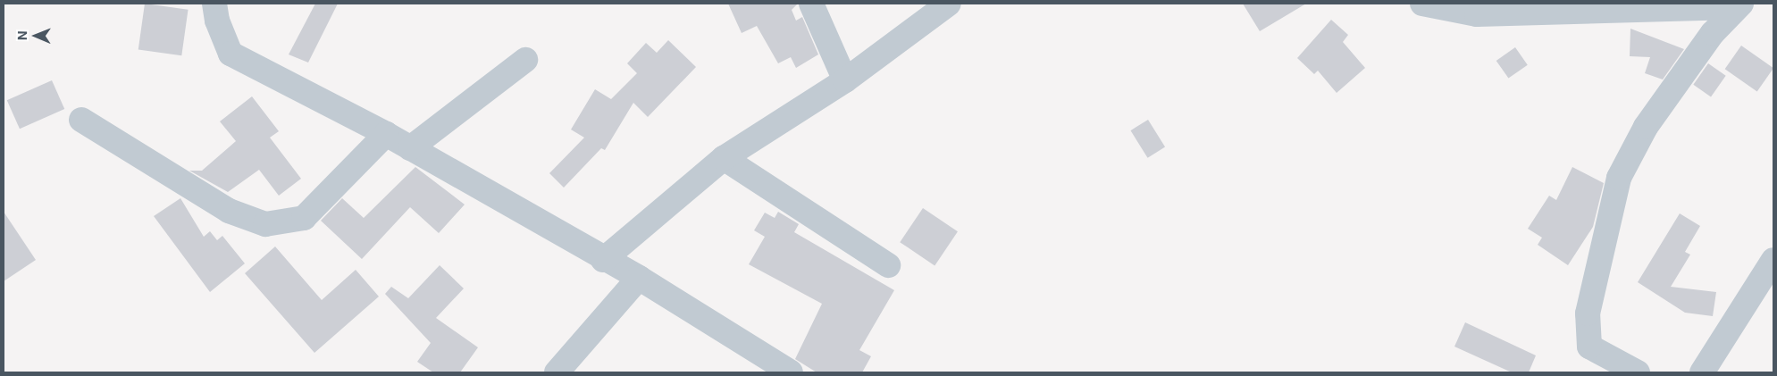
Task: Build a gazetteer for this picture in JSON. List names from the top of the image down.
{
  "north": "left"
}
